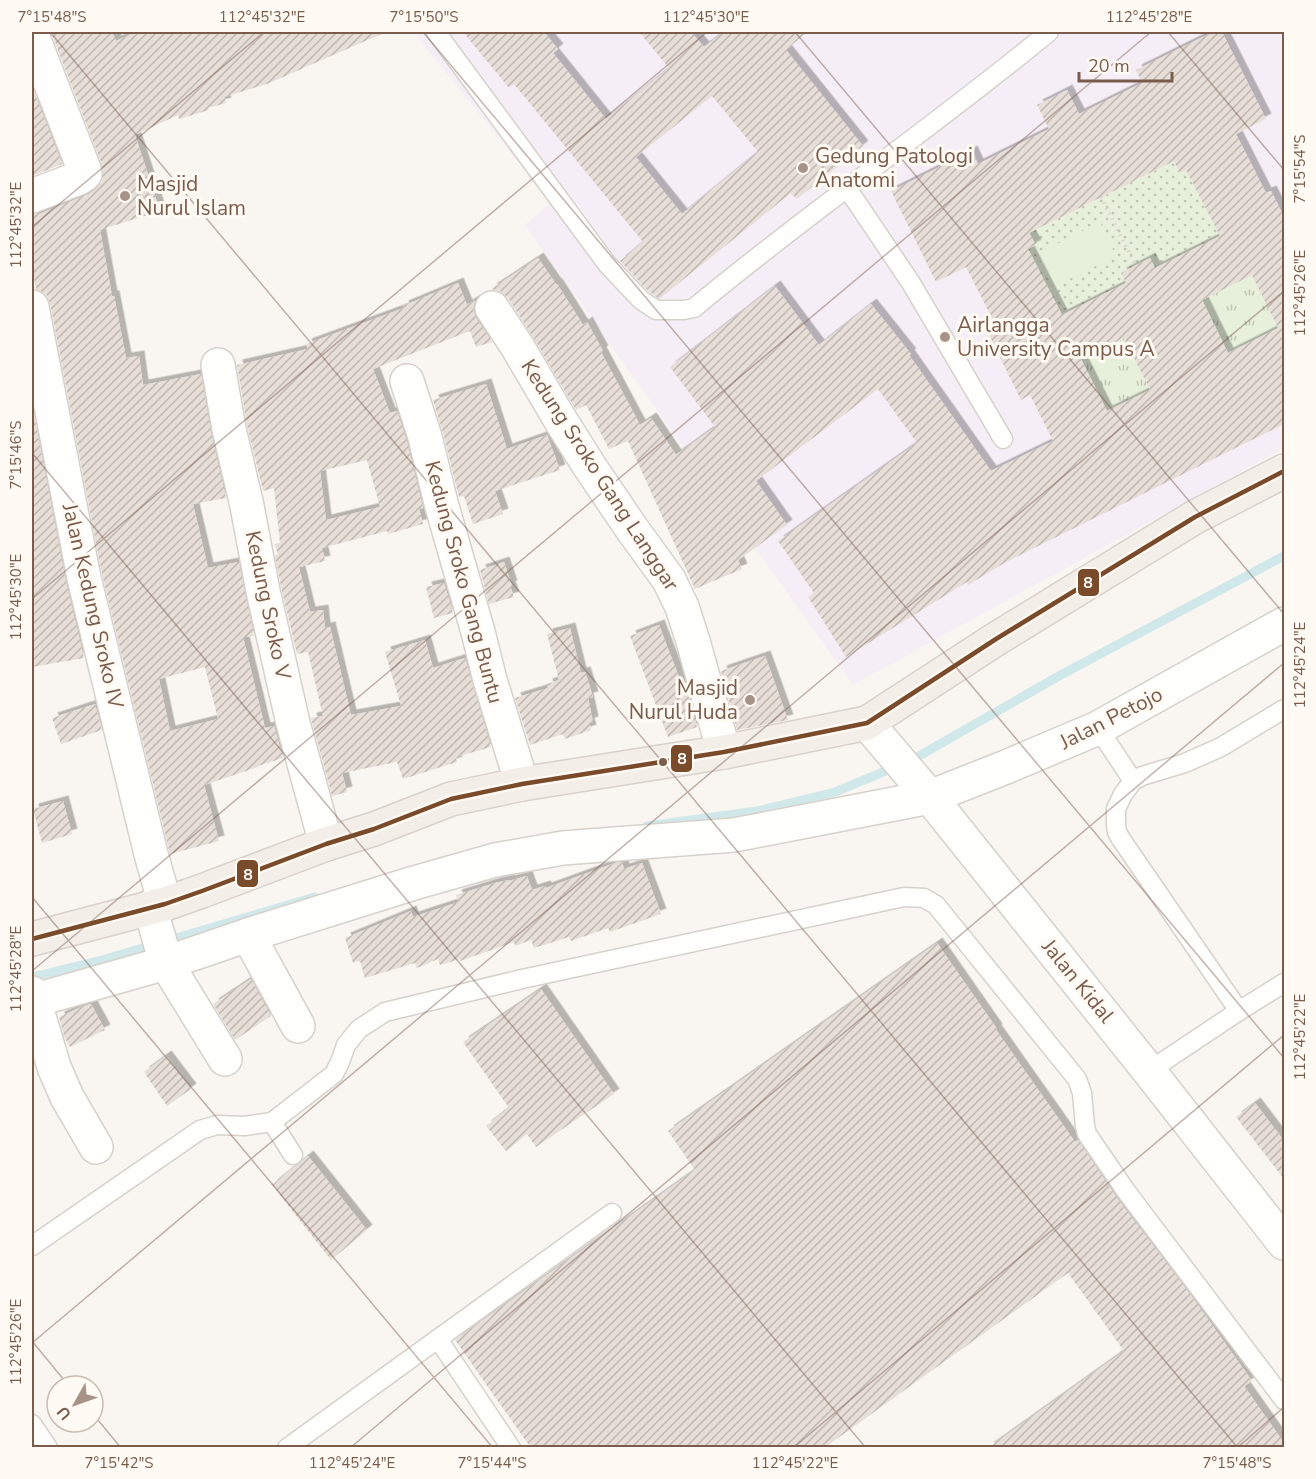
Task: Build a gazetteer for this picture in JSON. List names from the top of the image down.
{
  "streets": {
    "street": [
      "Kedung Sroko Gang Langgar",
      "Kedung Sroko Gang Buntu",
      "Kedung Sroko V",
      "Jalan Kedung Sroko IV",
      "Jalan Petojo",
      "Jalan Kidal"
    ]
  },
  "crossings": [
    ["Jalan Kedung Sroko IV", "Jalan Petojo"],
    ["Jalan Petojo", "Jalan Kidal"]
  ],
  "places": [
    "Gedung Patologi Anatomi",
    "Masjid Nurul Islam",
    "Airlangga University Campus A",
    "Masjid Nurul Huda"
  ],
  "lines": ["transit line 8"],
  "scale_bar": "20 m",
  "north": "bottom left",
  "coordinates": [
    "7°15'48\"S",
    "112°45'32\"E",
    "7°15'50\"S",
    "112°45'30\"E",
    "112°45'28\"E",
    "7°15'54\"S",
    "112°45'26\"E",
    "7°15'46\"S",
    "112°45'24\"E",
    "112°45'22\"E",
    "7°15'42\"S",
    "7°15'44\"S"
  ]
}
